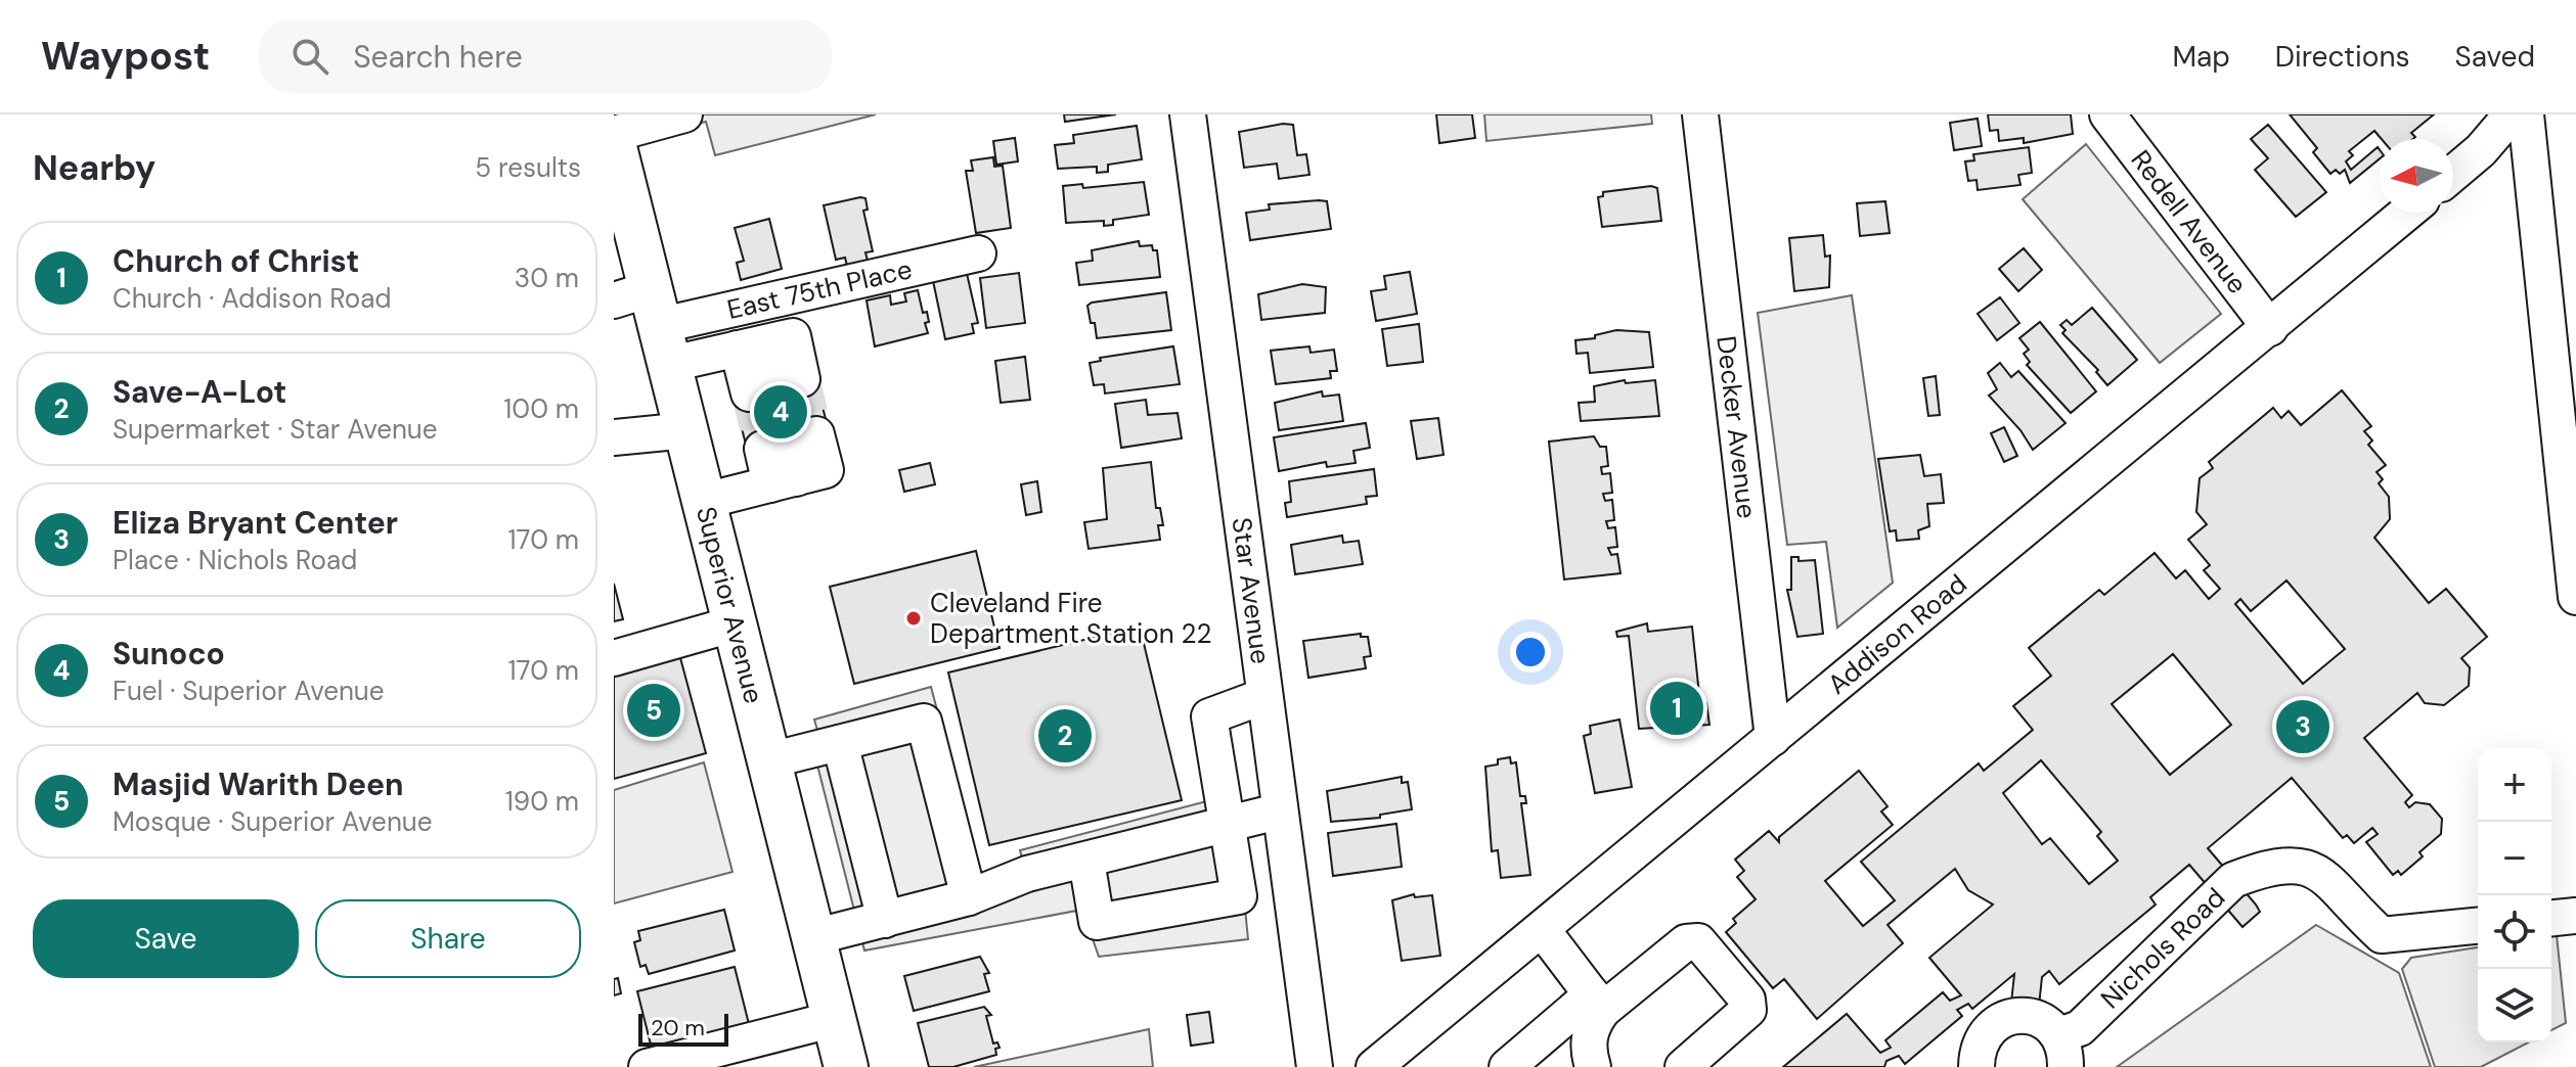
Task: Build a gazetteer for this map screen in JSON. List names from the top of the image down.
{
  "streets": {
    "main road": ["Superior Avenue"],
    "street": [
      "Redell Avenue",
      "East 75th Place",
      "Decker Avenue",
      "Star Avenue",
      "Addison Road",
      "Nichols Road"
    ]
  },
  "crossings": [
    ["Redell Avenue", "Addison Road"],
    ["East 75th Place", "Superior Avenue"],
    ["Decker Avenue", "Addison Road"]
  ],
  "places": ["Cleveland Fire Department Station 22"],
  "scale_bar": "20 m",
  "north": "left",
  "page": {
    "header": "Waypost",
    "search": "Search here",
    "nav": ["Map", "Directions", "Saved"],
    "heading": ["Nearby", "5 results"],
    "list": [
      {
        "mark": "1",
        "name": "Church of Christ",
        "note": "Church · Addison Road",
        "value": "30 m"
      },
      {
        "mark": "2",
        "name": "Save-A-Lot",
        "note": "Supermarket · Star Avenue",
        "value": "100 m"
      },
      {
        "mark": "3",
        "name": "Eliza Bryant Center",
        "note": "Place · Nichols Road",
        "value": "170 m"
      },
      {
        "mark": "4",
        "name": "Sunoco",
        "note": "Fuel · Superior Avenue",
        "value": "170 m"
      },
      {
        "mark": "5",
        "name": "Masjid Warith Deen",
        "note": "Mosque · Superior Avenue",
        "value": "190 m"
      }
    ],
    "pins": [
      "4",
      "1",
      "5",
      "3",
      "2"
    ],
    "map_buttons": ["+", "−"],
    "buttons": ["Save", "Share"],
    "scale": "20 m"
  }
}
